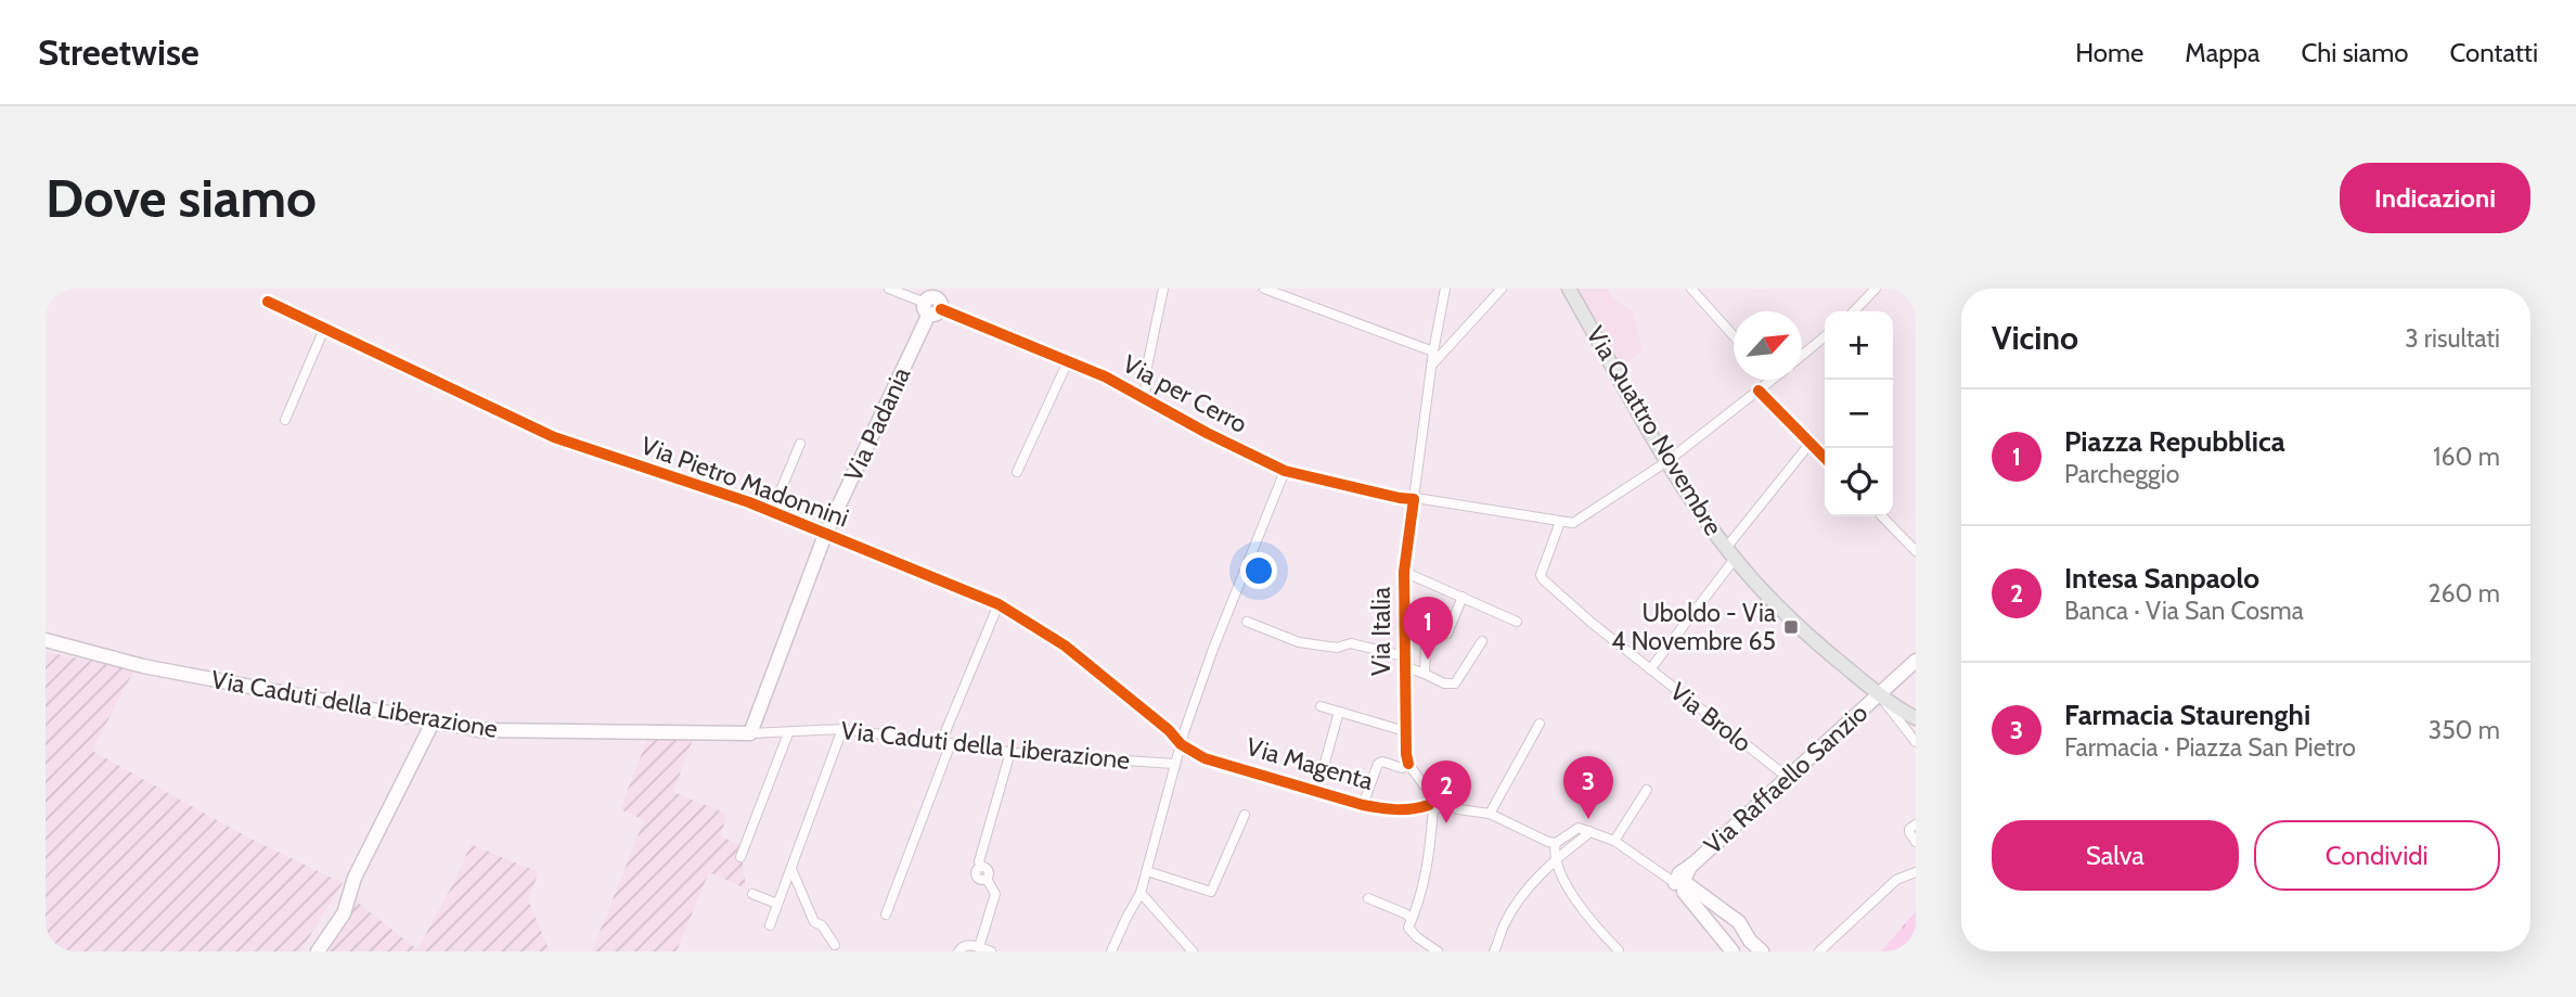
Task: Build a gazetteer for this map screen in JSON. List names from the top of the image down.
{
  "streets": {
    "main road": ["Via Quattro Novembre"],
    "street": [
      "Via per Cerro",
      "Via Padania",
      "Via Pietro Madonnini",
      "Via Italia",
      "Via Caduti della Liberazione",
      "Via Brolo",
      "Via Magenta",
      "Via Raffaello Sanzio"
    ]
  },
  "crossings": [
    ["Via per Cerro", "Via Padania"],
    ["Via per Cerro", "Via Italia"],
    ["Via per Cerro", "Via Brolo"],
    ["Via Padania", "Via Pietro Madonnini"],
    ["Via Padania", "Via Caduti della Liberazione"],
    ["Via Quattro Novembre", "Via Raffaello Sanzio"],
    ["Via Pietro Madonnini", "Via Magenta"],
    ["Via Brolo", "Via Raffaello Sanzio"]
  ],
  "places": {
    "transit": ["Uboldo - Via 4 Novembre 65"]
  },
  "north": "top right",
  "page": {
    "header": "Streetwise",
    "nav": [
      "Home",
      "Mappa",
      "Chi siamo",
      "Contatti"
    ],
    "buttons": [
      "Indicazioni",
      ["Salva", "Condividi"]
    ],
    "title": "Dove siamo",
    "heading": ["Vicino", "3 risultati"],
    "map_buttons": ["+", "−"],
    "list": [
      {
        "mark": "1",
        "name": "Piazza Repubblica",
        "note": "Parcheggio",
        "value": "160 m"
      },
      {
        "mark": "2",
        "name": "Intesa Sanpaolo",
        "note": "Banca · Via San Cosma",
        "value": "260 m"
      },
      {
        "mark": "3",
        "name": "Farmacia Staurenghi",
        "note": "Farmacia · Piazza San Pietro",
        "value": "350 m"
      }
    ],
    "pins": ["1", "3", "2"]
  }
}
